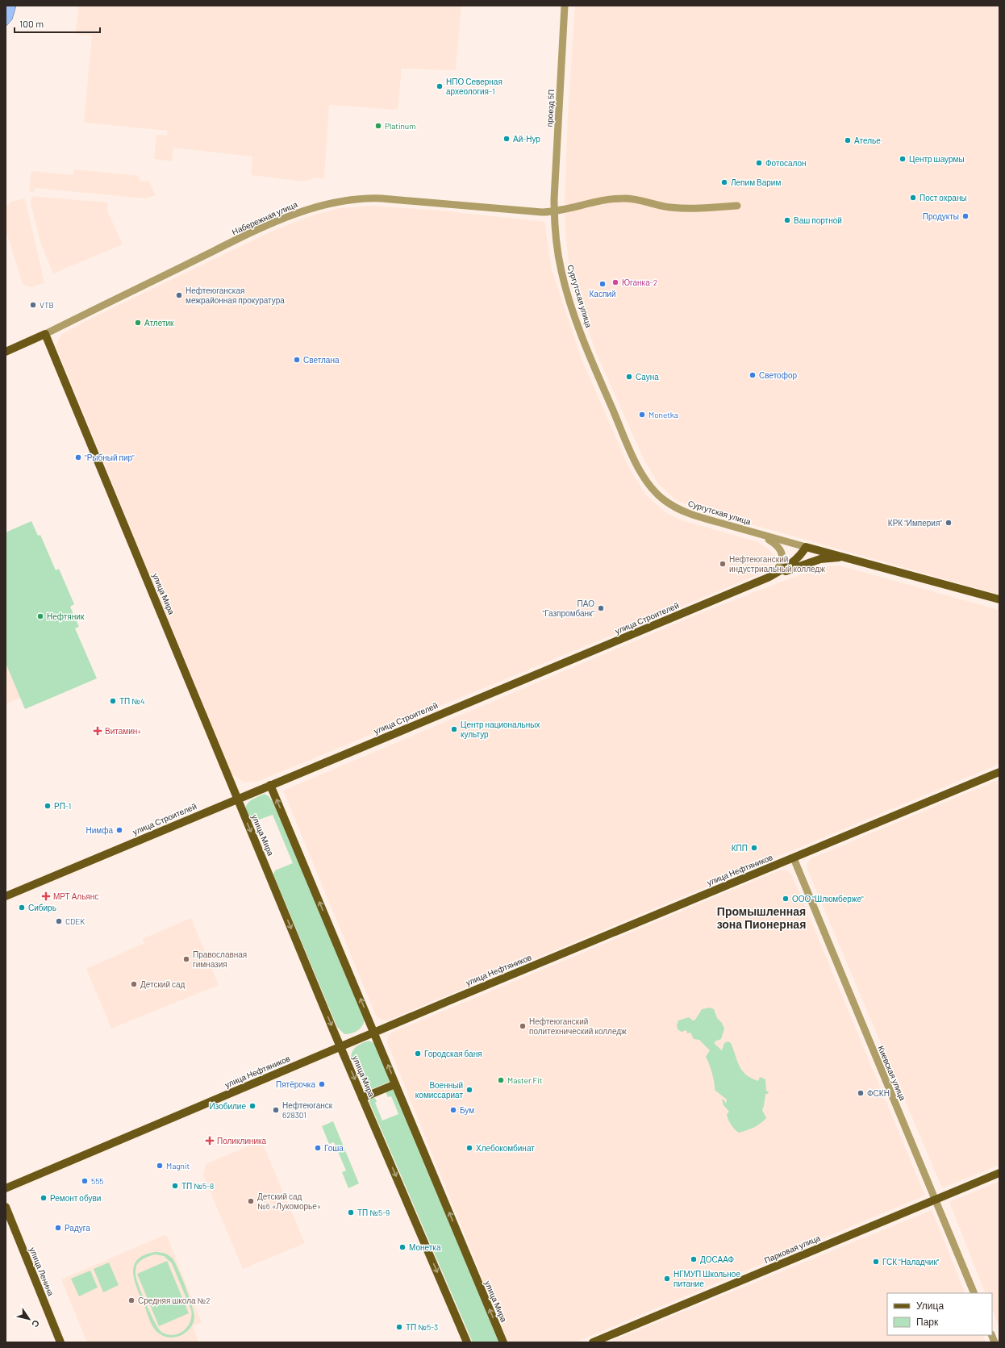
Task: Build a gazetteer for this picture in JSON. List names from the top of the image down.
{
  "streets": {
    "main road": [
      "Набережная улица",
      "Сургутская улица",
      "улица Мира",
      "улица Строителей",
      "улица Нефтяников",
      "Парковая улица",
      "улица Ленина"
    ],
    "street": ["проезд 5П", "Киевская улица"]
  },
  "crossings": [
    ["проезд 5П", "Набережная улица"],
    ["проезд 5П", "Сургутская улица"],
    ["Набережная улица", "Сургутская улица"],
    ["Набережная улица", "улица Мира"],
    ["Сургутская улица", "улица Строителей"],
    ["улица Мира", "улица Строителей"],
    ["улица Мира", "улица Нефтяников"],
    ["улица Нефтяников", "Киевская улица"],
    ["Киевская улица", "Парковая улица"]
  ],
  "districts": ["Промышленная зона Пионерная"],
  "places": {
    "other": [
      "НПО Северная археология-1",
      "Platinum",
      "Ай-Нур",
      "Ателье",
      "Центр шаурмы",
      "Фотосалон",
      "Лепим Варим",
      "Пост охраны",
      "Продукты",
      "Ваш портной",
      "Юганка-2",
      "Каспий",
      "Нефтеюганская межрайонная прокуратура",
      "VTB",
      "Атлетик",
      "Светлана",
      "Светофор",
      "Сауна",
      "Monetka",
      "\"Рыбный пир\"",
      "КРК \"Империя\"",
      "Нефтеюганский индустриальный колледж",
      "ПАО \"Газпромбанк\"",
      "Нефтяник",
      "ТП №4",
      "Центр национальных культур",
      "РП-1",
      "Нимфа",
      "КПП",
      "ООО \"Шлюмберже\"",
      "Сибирь",
      "CDEK",
      "Православная гимназия",
      "Детский сад",
      "Нефтеюганский политехнический колледж",
      "Городская баня",
      "Master Fit",
      "Пятёрочка",
      "Военный комиссариат",
      "ФСКН",
      "Изобилие",
      "Нефтеюганск 628301",
      "Бум",
      "Гоша",
      "Хлебокомбинат",
      "Magnit",
      "555",
      "ТП №5-8",
      "Ремонт обуви",
      "Детский сад №6 «Лукоморье»",
      "ТП №5-9",
      "Радуга",
      "Монетка",
      "ДОСААФ",
      "ГСК \"Наладчик\"",
      "НГМУП Школьное питание",
      "Средняя школа №2",
      "ТП №5-3"
    ],
    "health": ["Витамин+", "МРТ Альянс", "Поликлиника"]
  },
  "legend": ["Улица", "Парк"],
  "scale_bar": "100 m",
  "north": "bottom right"
}
